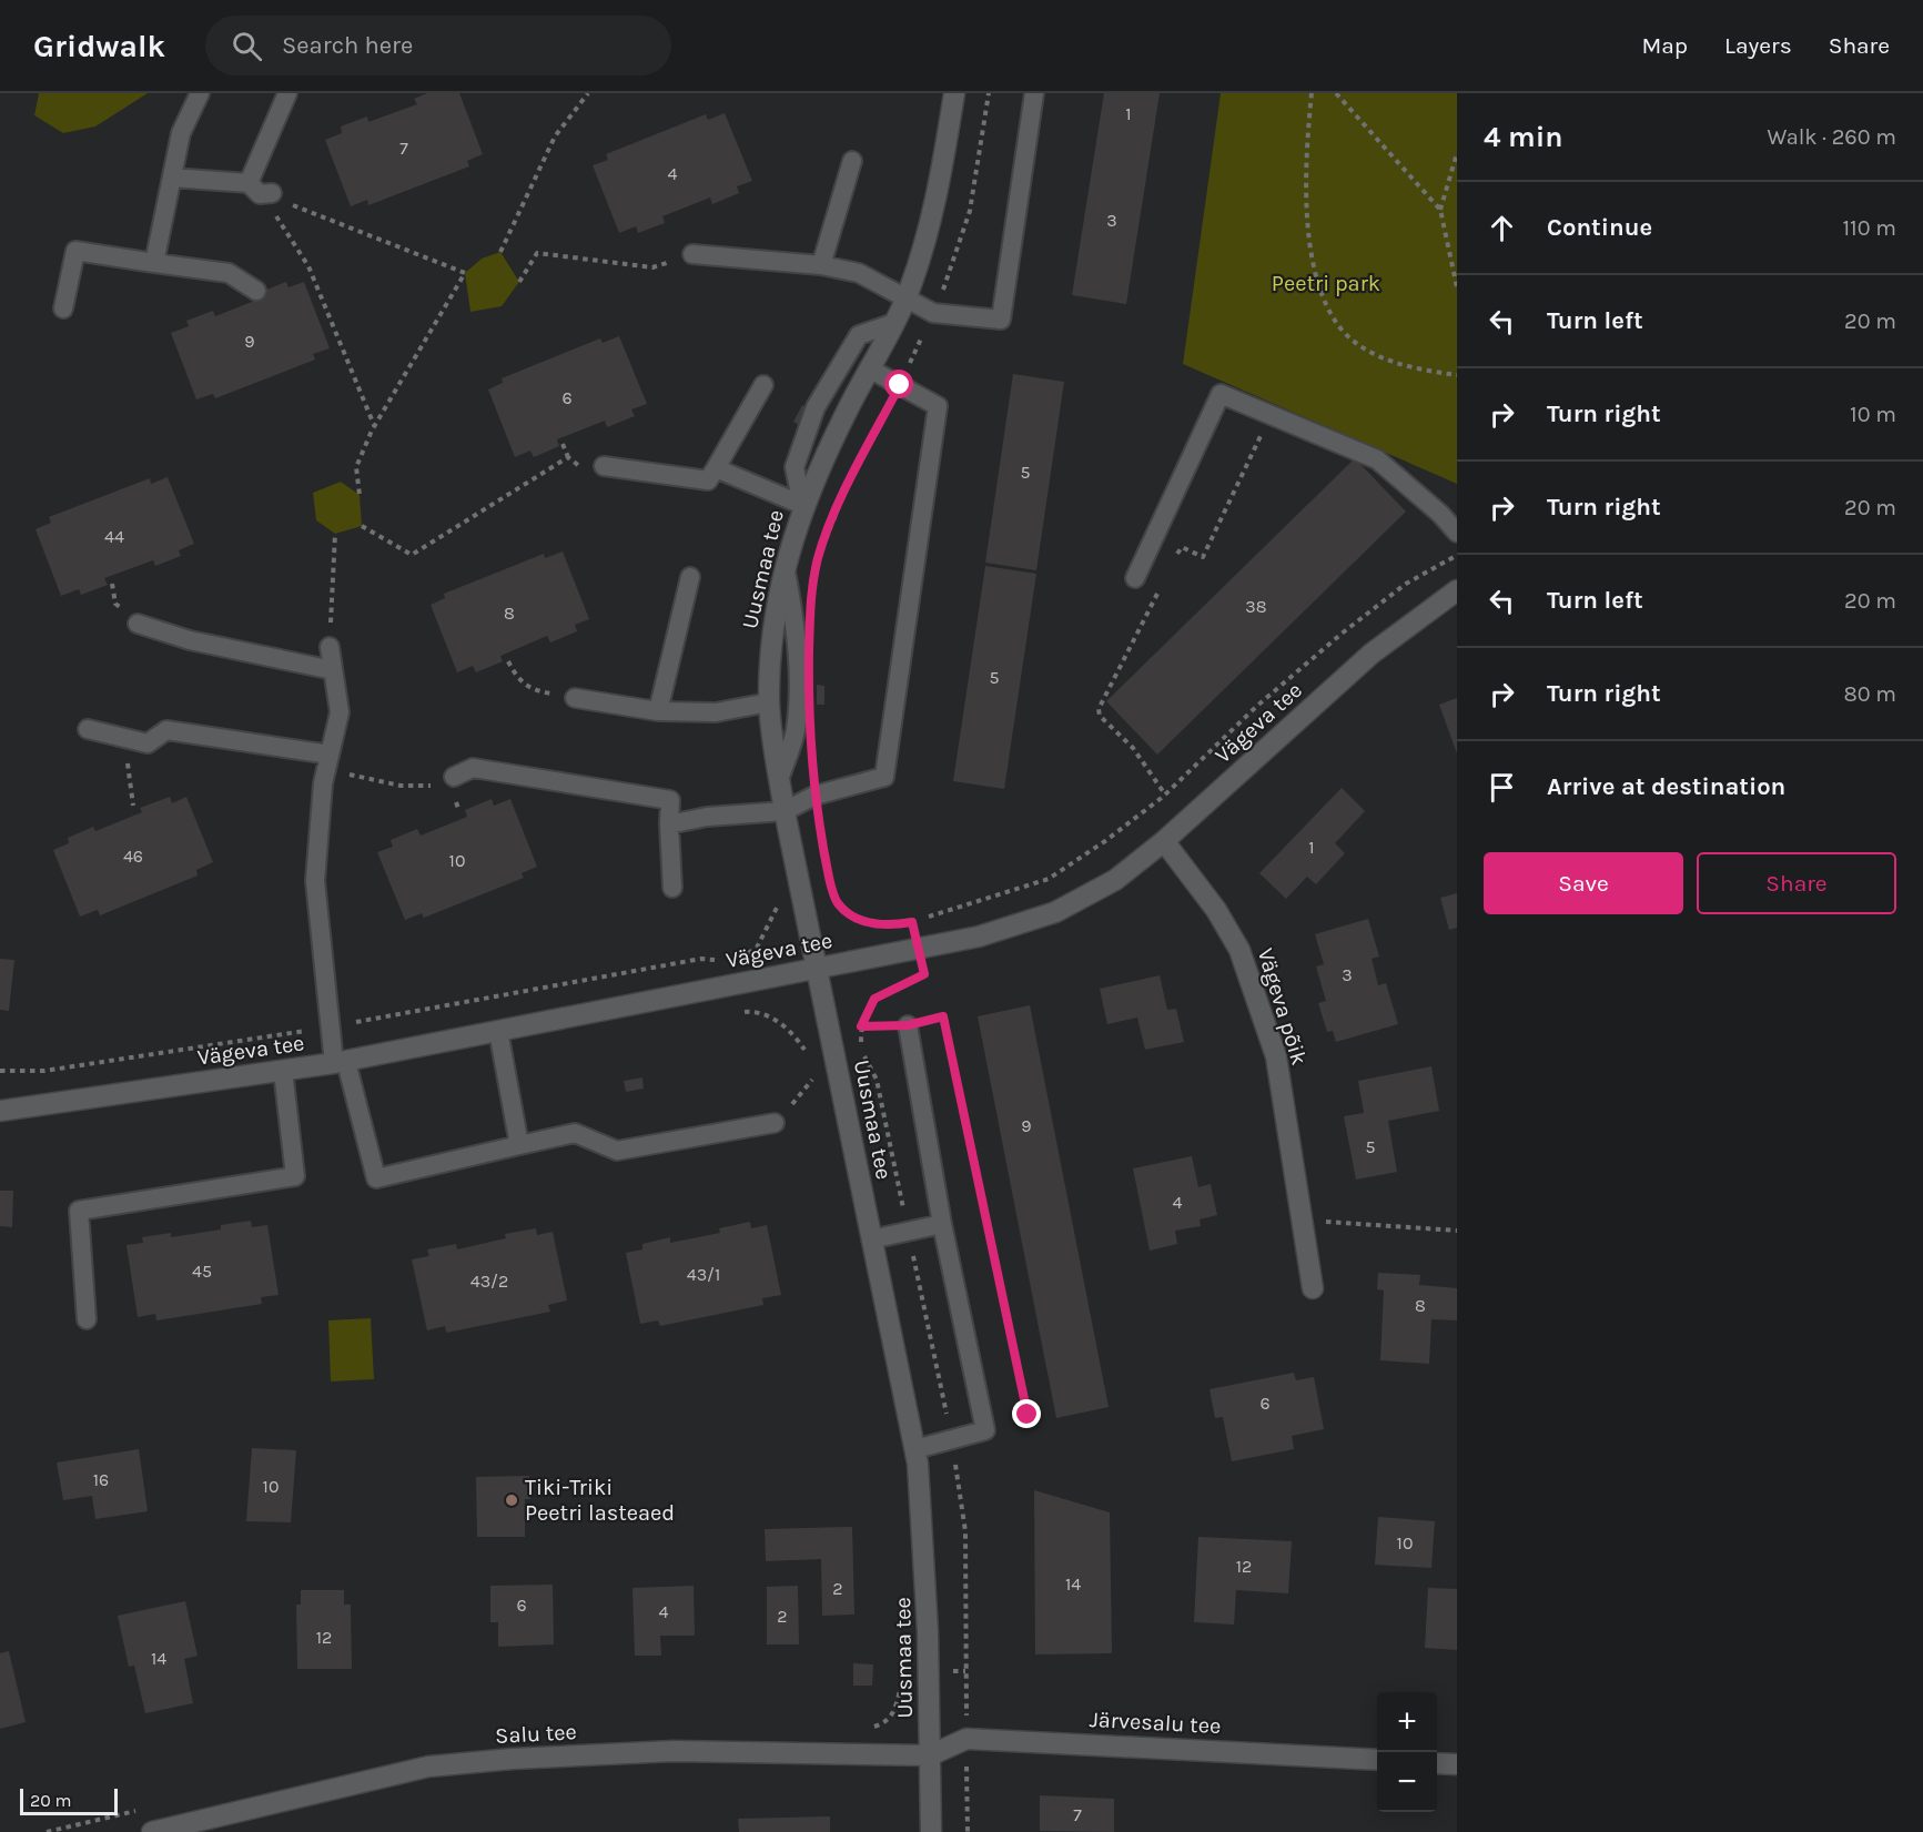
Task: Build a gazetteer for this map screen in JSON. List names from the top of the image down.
{
  "streets": {
    "street": [
      "Uusmaa tee",
      "Vägeva tee",
      "Vägeva põik",
      "Järvesalu tee",
      "Salu tee"
    ]
  },
  "crossings": [
    ["Uusmaa tee", "Vägeva tee"],
    ["Uusmaa tee", "Järvesalu tee"],
    ["Uusmaa tee", "Salu tee"],
    ["Vägeva tee", "Vägeva põik"],
    ["Järvesalu tee", "Salu tee"]
  ],
  "parks": ["Peetri park"],
  "places": ["Tiki-Triki Peetri lasteaed"],
  "house_numbers": [
    "1",
    "7",
    "4",
    "3",
    "9",
    "6",
    "5",
    "44",
    "38",
    "8",
    "5",
    "1",
    "46",
    "10",
    "3",
    "9",
    "5",
    "4",
    "45",
    "43/1",
    "43/2",
    "8",
    "6",
    "16",
    "10",
    "10",
    "12",
    "14",
    "2",
    "6",
    "4",
    "2",
    "12",
    "14",
    "7"
  ],
  "scale_bar": "20 m",
  "page": {
    "header": "Gridwalk",
    "search": "Search here",
    "nav": ["Map", "Layers", "Share"],
    "heading": ["4 min", "Walk · 260 m"],
    "list": [
      ["Continue", "110 m"],
      ["Turn left", "20 m"],
      ["Turn right", "10 m"],
      ["Turn right", "20 m"],
      ["Turn left", "20 m"],
      ["Turn right", "80 m"],
      "Arrive at destination"
    ],
    "buttons": ["Save", "Share"],
    "map_buttons": ["+", "−"],
    "scale": "20 m"
  }
}
